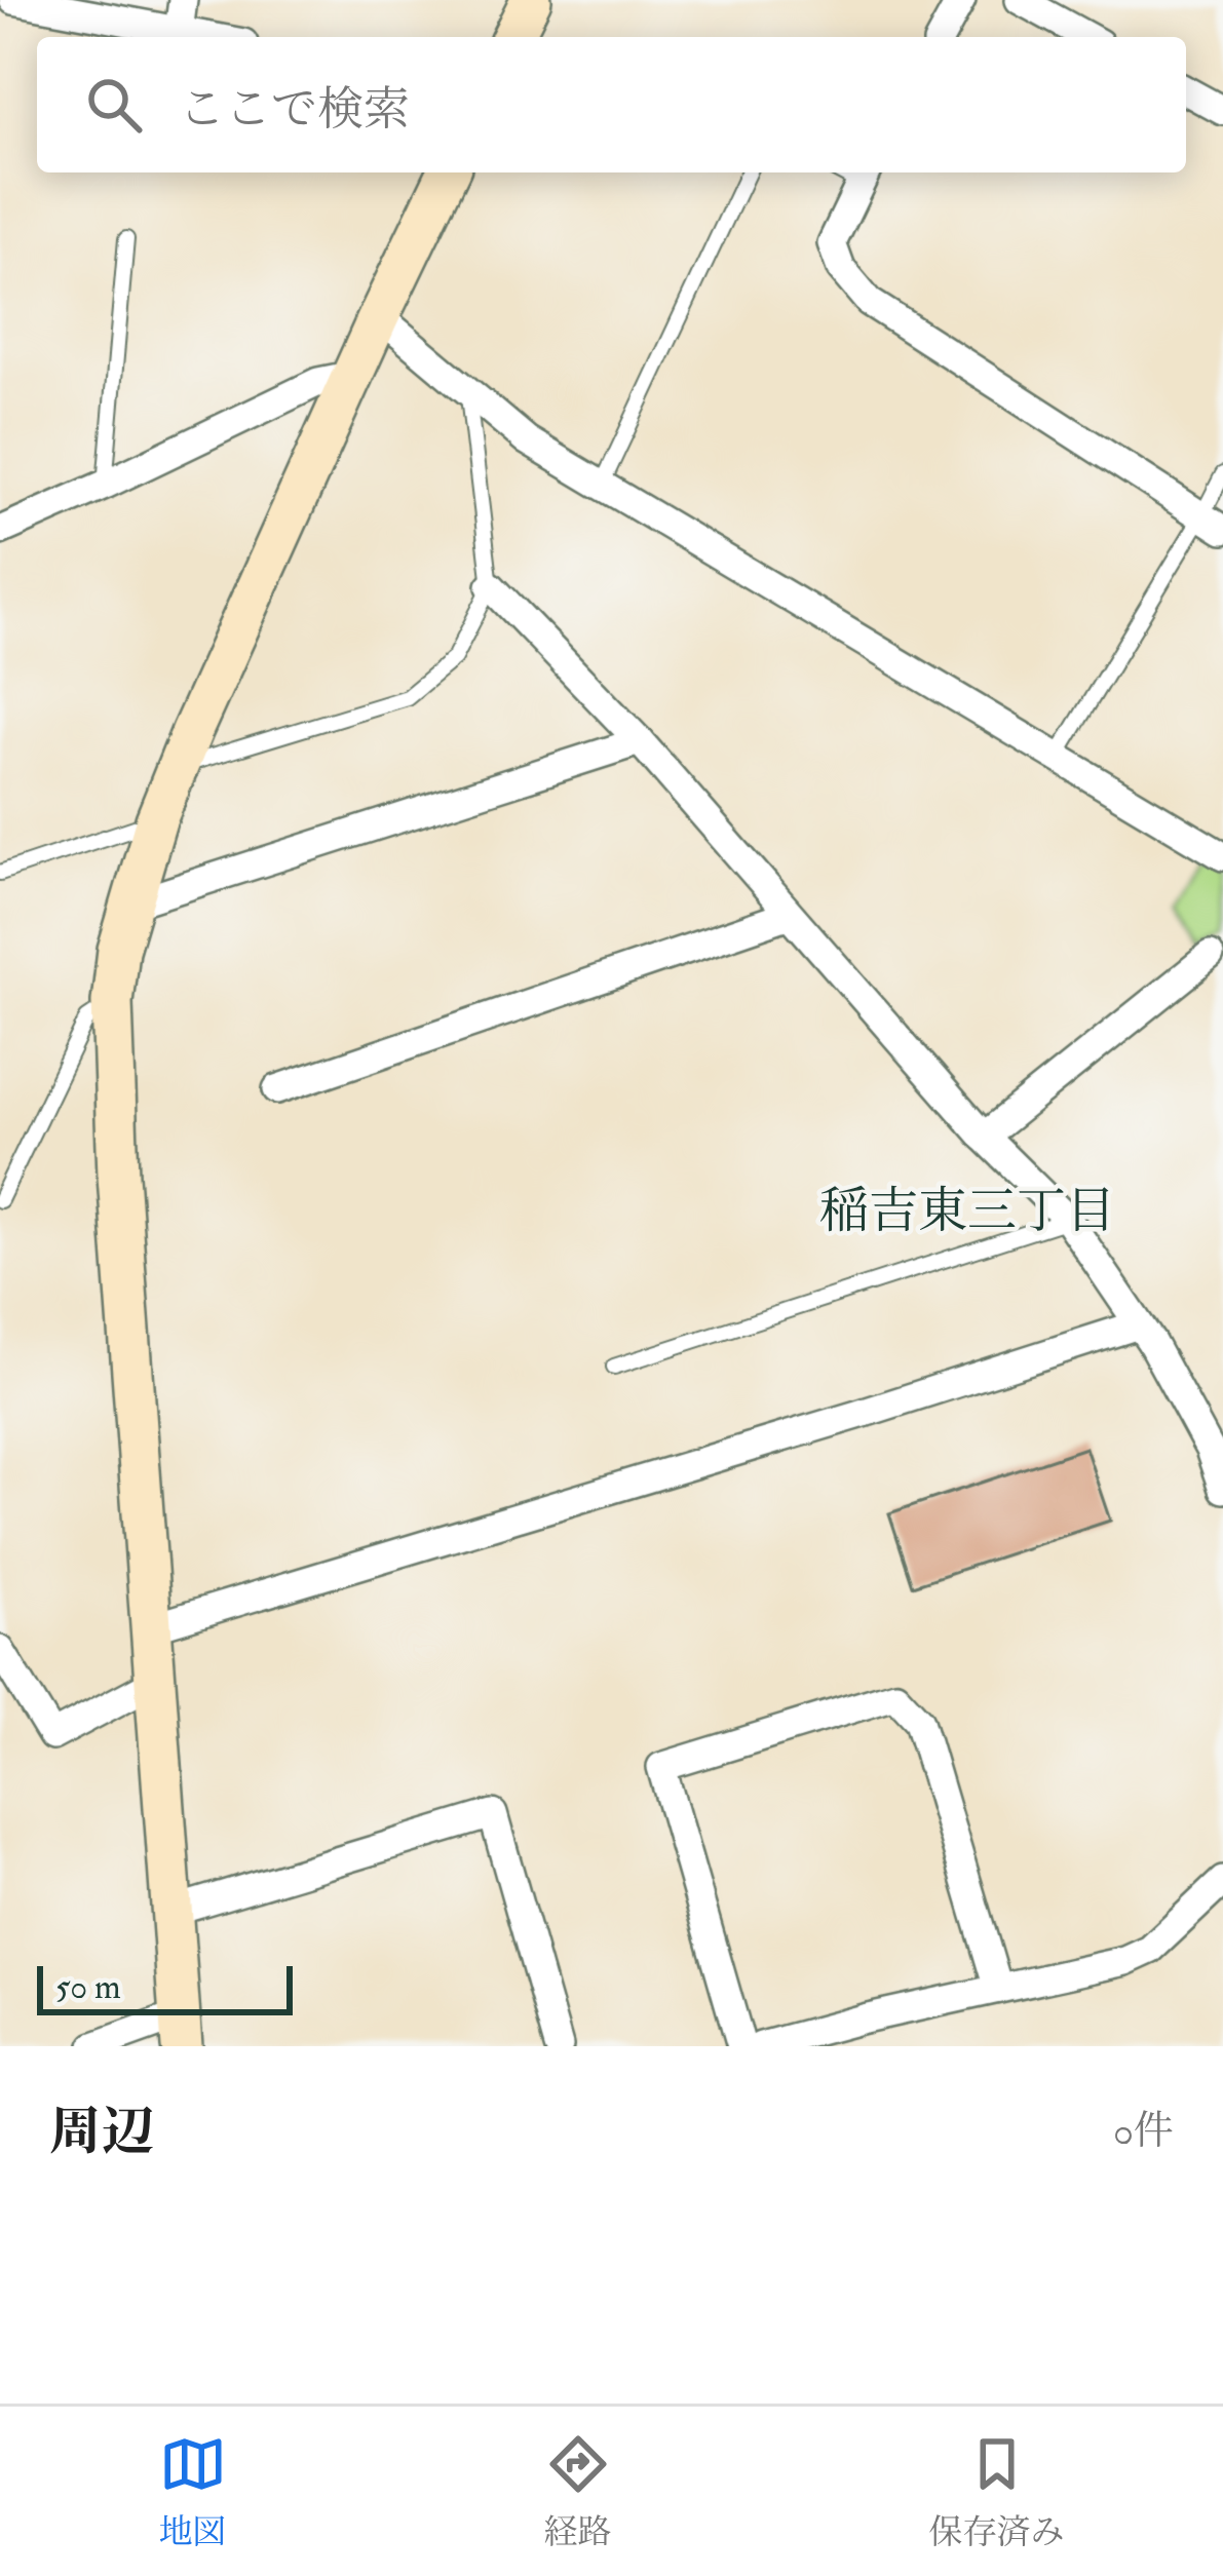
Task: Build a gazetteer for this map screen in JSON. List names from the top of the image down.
{
  "districts": ["稲吉東三丁目"],
  "scale_bar": "50 m",
  "page": {
    "search": "ここで検索",
    "scale": "50 m",
    "heading": ["周辺", "0件"],
    "nav": ["地図", "経路", "保存済み"]
  }
}
